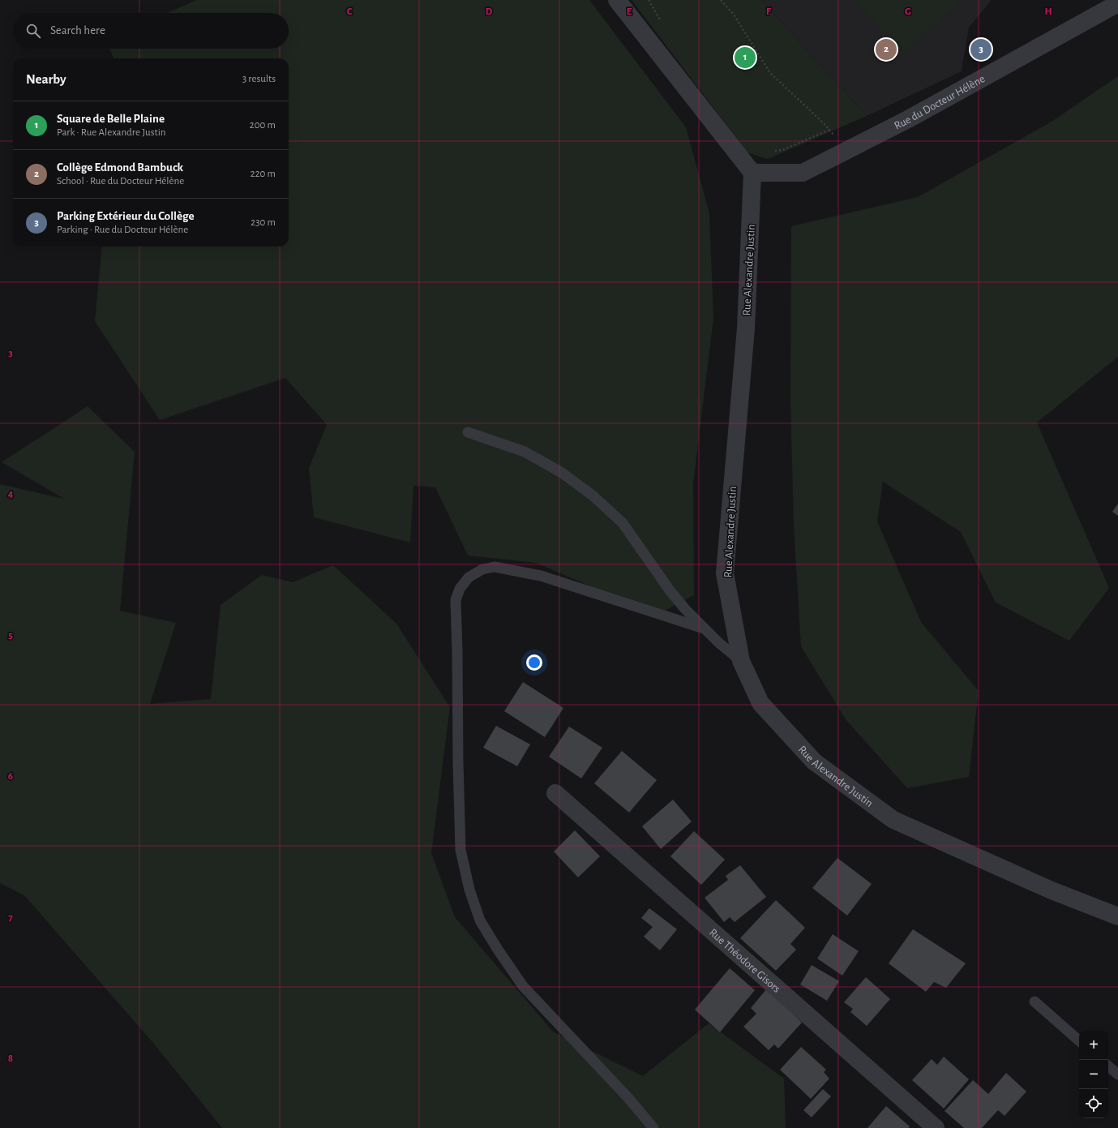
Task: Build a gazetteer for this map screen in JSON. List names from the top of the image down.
{
  "streets": {
    "street": ["Rue du Docteur Hélène", "Rue Alexandre Justin", "Rue Théodore Gisors"]
  },
  "crossings": [
    ["Rue du Docteur Hélène", "Rue Alexandre Justin"]
  ],
  "page": {
    "search": "Search here",
    "pins": ["2", "3", "1"],
    "heading": ["Nearby", "3 results"],
    "list": [
      {
        "mark": "1",
        "name": "Square de Belle Plaine",
        "note": "Park · Rue Alexandre Justin",
        "value": "200 m"
      },
      {
        "mark": "2",
        "name": "Collège Edmond Bambuck",
        "note": "School · Rue du Docteur Hélène",
        "value": "220 m"
      },
      {
        "mark": "3",
        "name": "Parking Extérieur du Collège",
        "note": "Parking · Rue du Docteur Hélène",
        "value": "230 m"
      }
    ],
    "map_buttons": ["+", "−"]
  },
  "grid": {
    "columns": [
      "C",
      "D",
      "E",
      "F",
      "G",
      "H"
    ],
    "rows": [
      "3",
      "4",
      "5",
      "6",
      "7",
      "8"
    ]
  }
}
